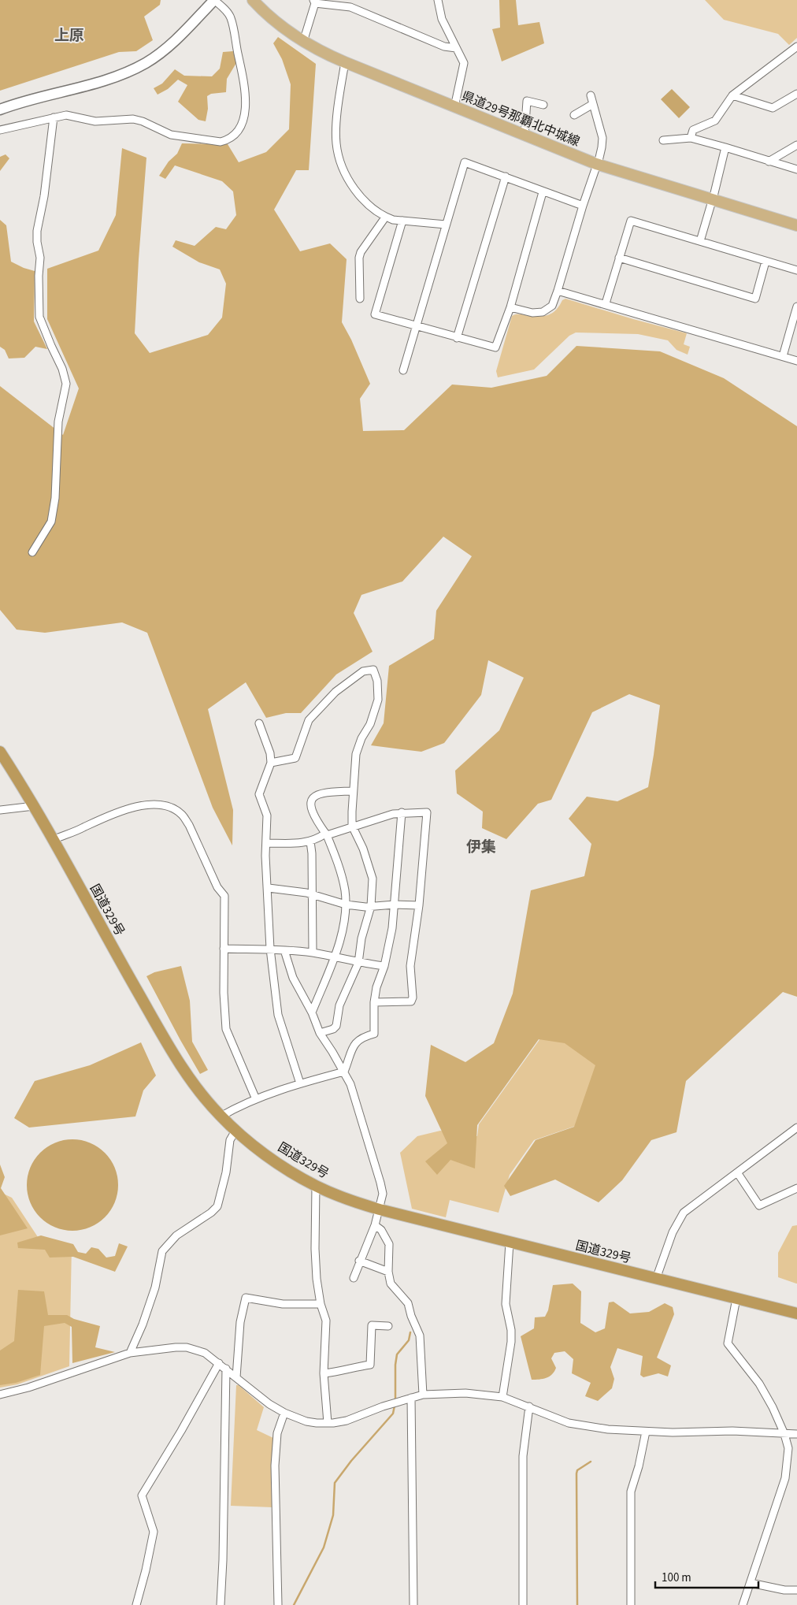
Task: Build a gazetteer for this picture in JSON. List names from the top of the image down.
{
  "streets": {
    "highway": ["国道329号"],
    "main road": ["県道29号那覇北中城線"]
  },
  "districts": ["上原", "伊集"],
  "scale_bar": "100 m"
}
